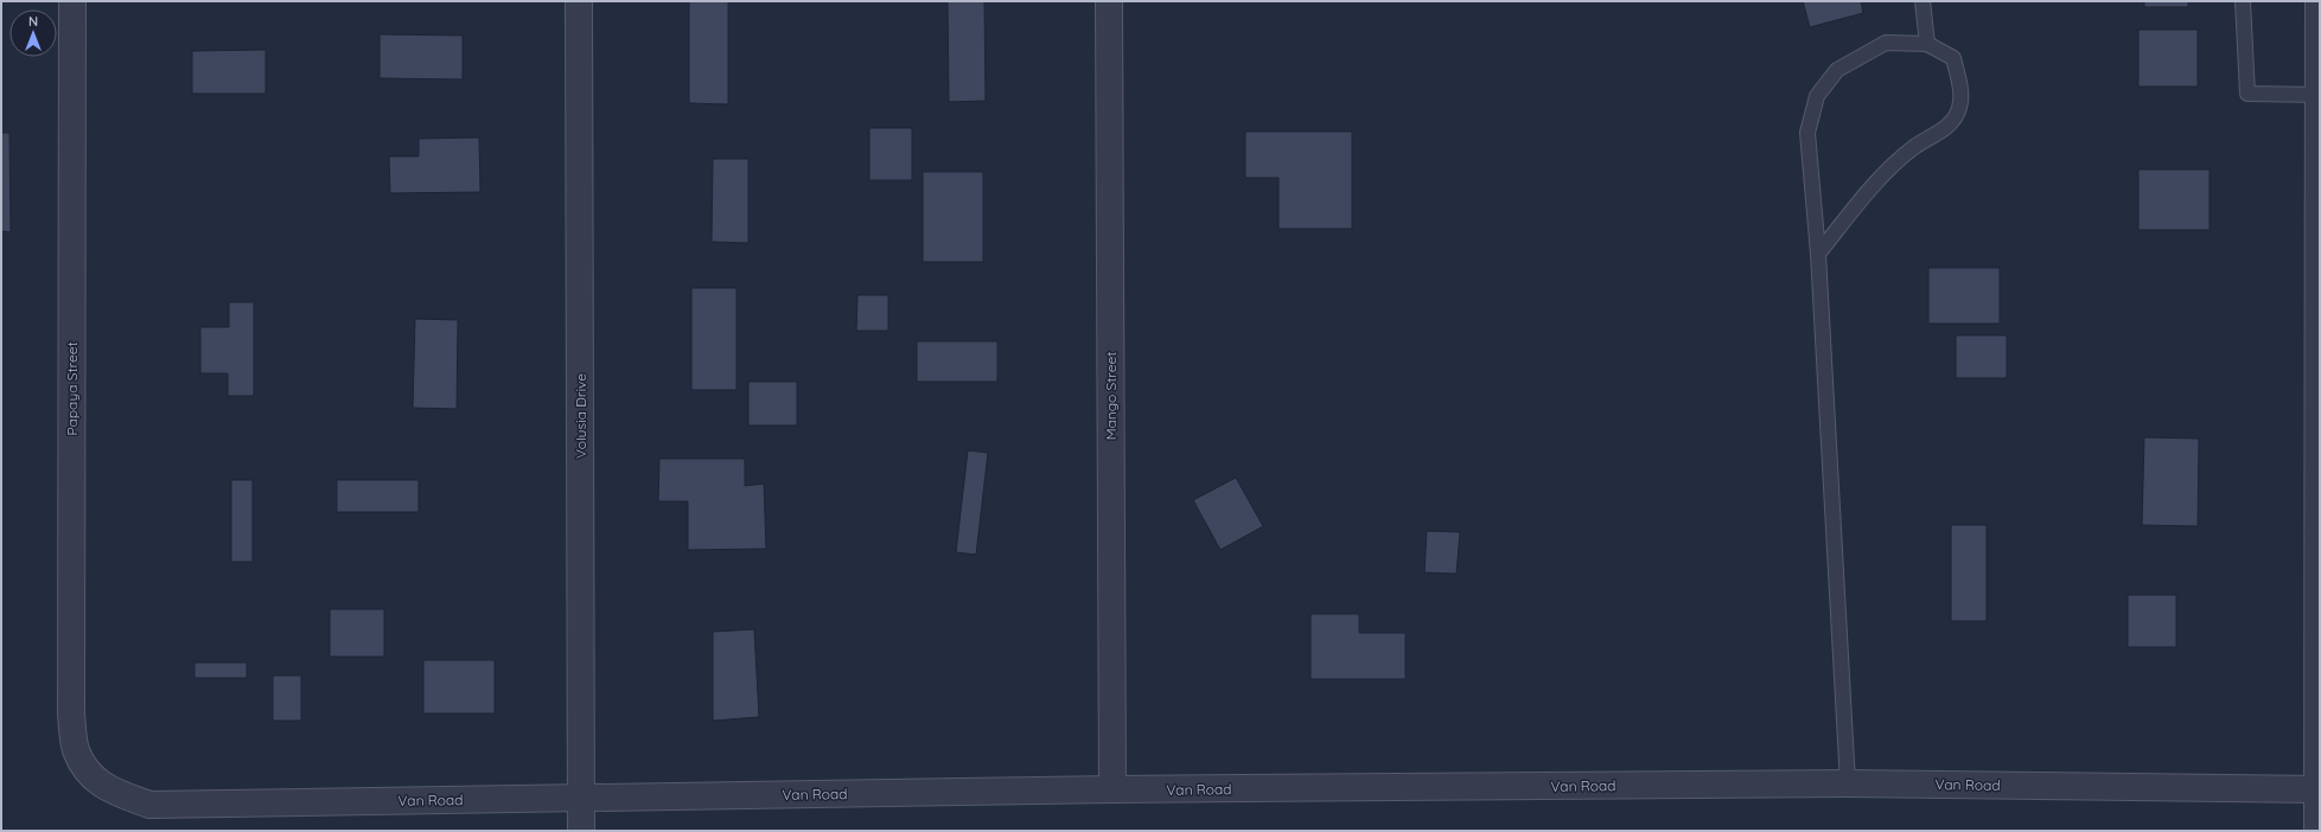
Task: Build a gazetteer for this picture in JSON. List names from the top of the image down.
{
  "streets": {
    "street": [
      "Papaya Street",
      "Mango Street",
      "Volusia Drive",
      "Van Road"
    ]
  },
  "crossings": [
    ["Papaya Street", "Van Road"],
    ["Mango Street", "Van Road"],
    ["Volusia Drive", "Van Road"]
  ],
  "north": "top"
}
